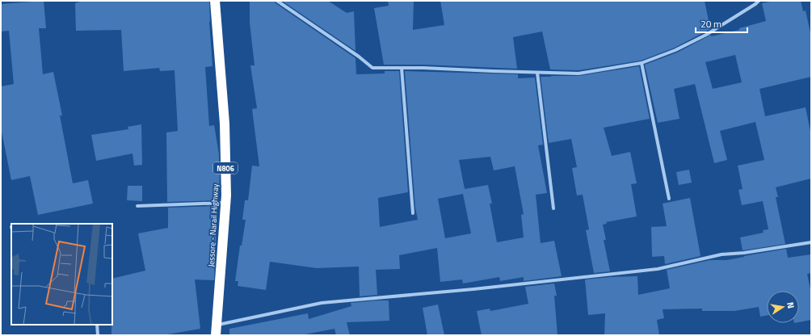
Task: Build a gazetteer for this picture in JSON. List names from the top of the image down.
{
  "streets": {
    "highway": ["N806", "Jessore - Narail Highway"]
  },
  "scale_bar": "20 m",
  "north": "right"
}
